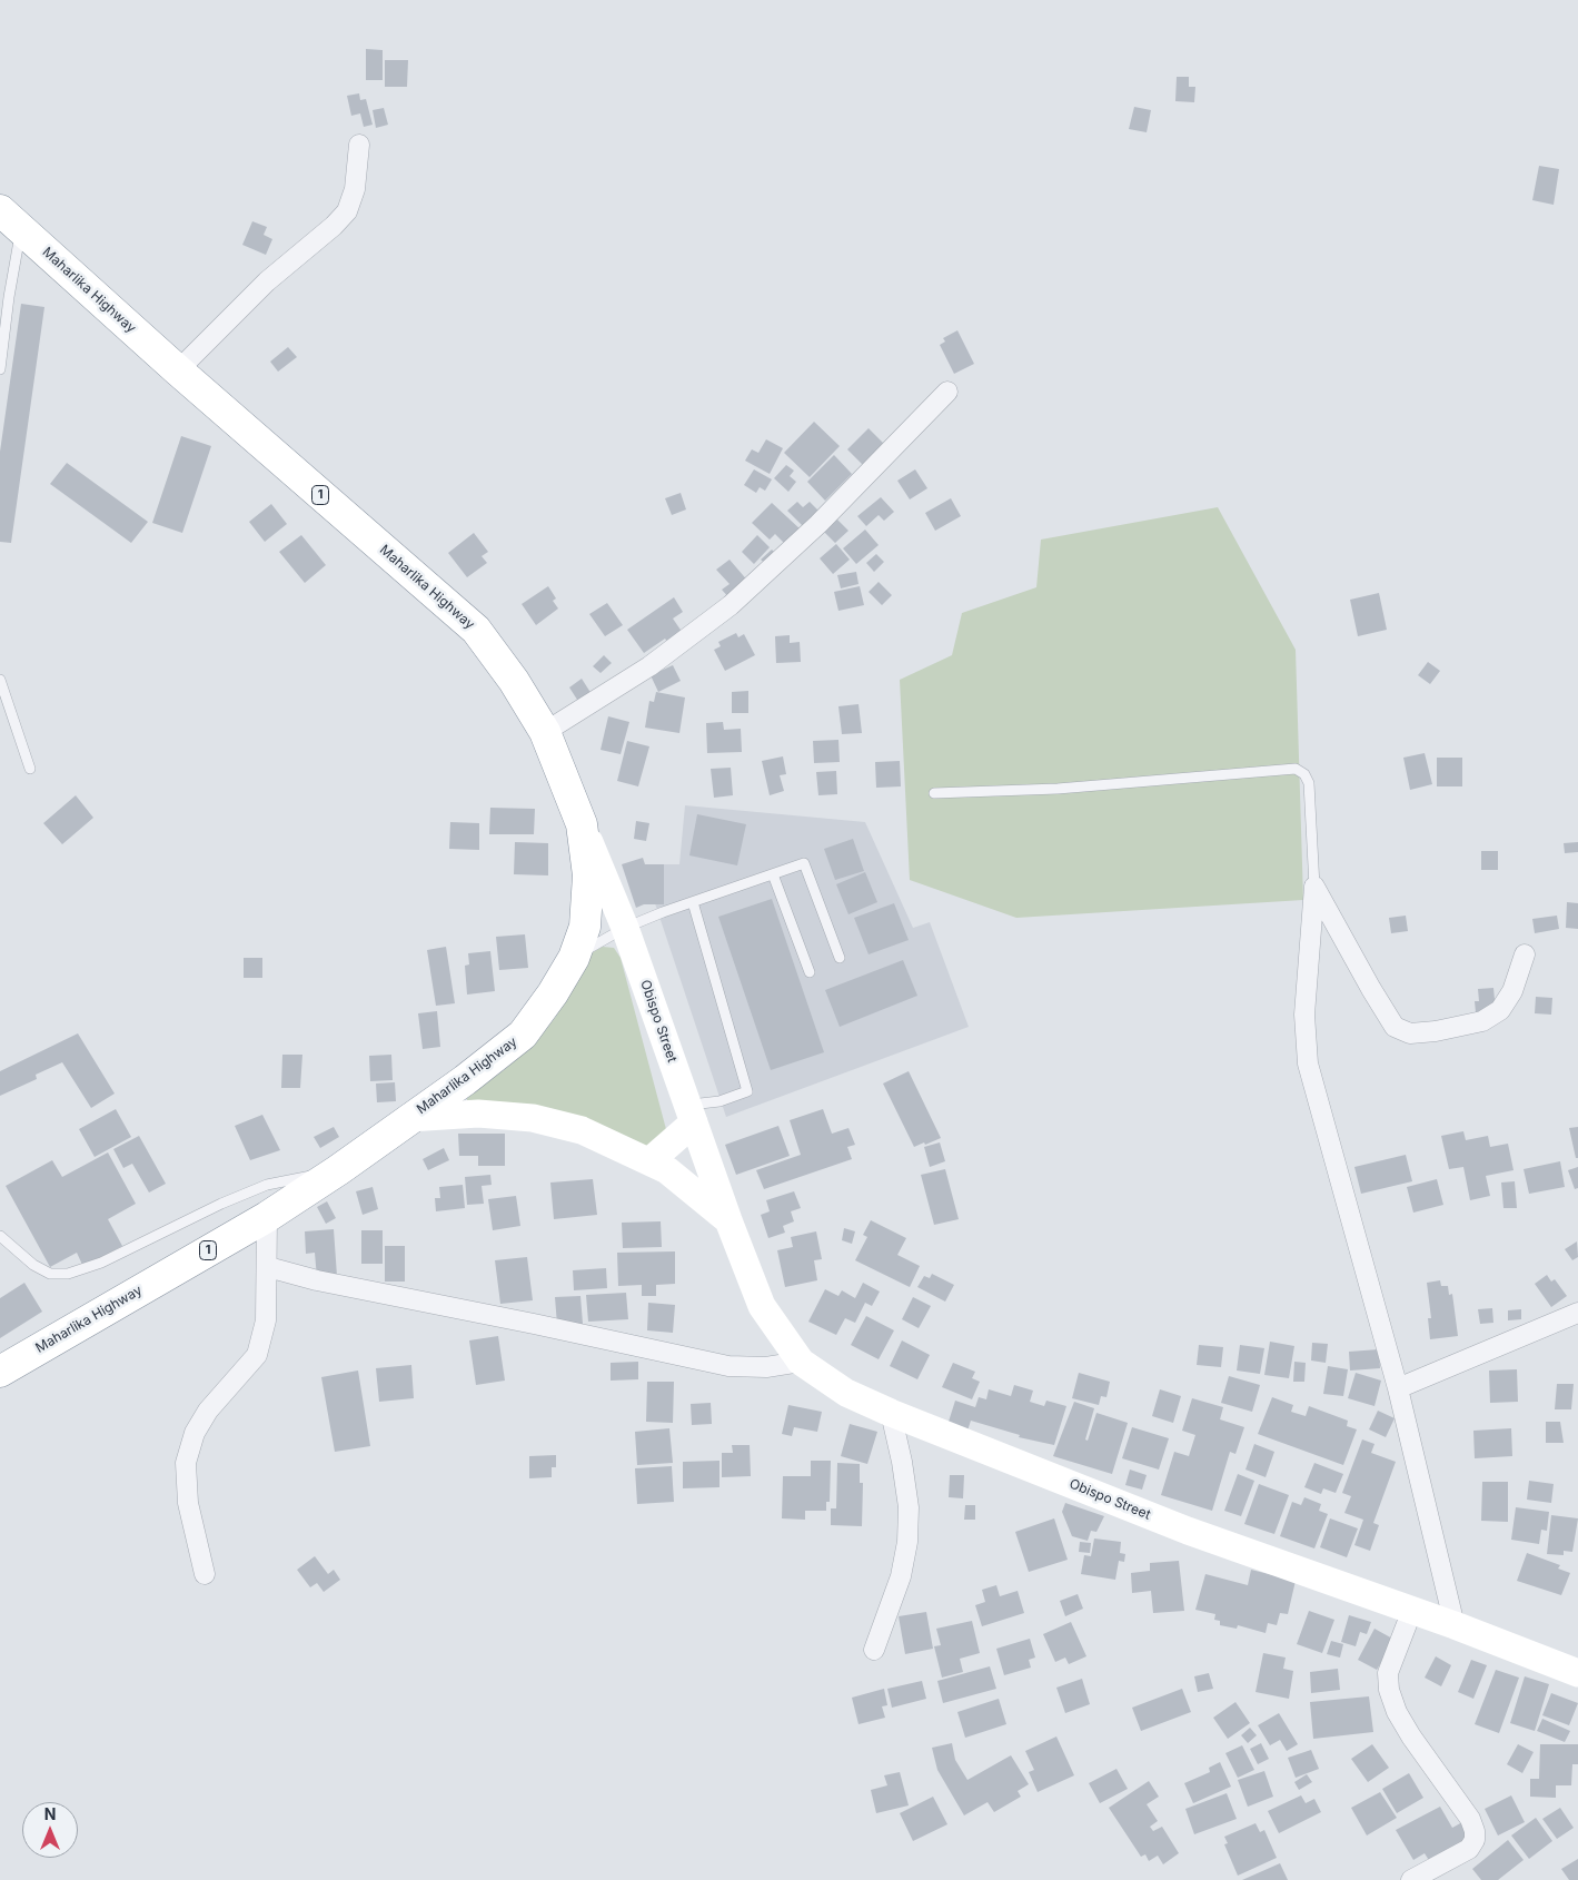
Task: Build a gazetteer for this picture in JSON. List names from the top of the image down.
{
  "streets": {
    "highway": ["Maharlika Highway", "1"],
    "street": ["Obispo Street"]
  },
  "crossings": [
    ["Maharlika Highway", "Obispo Street"]
  ],
  "north": "top"
}
